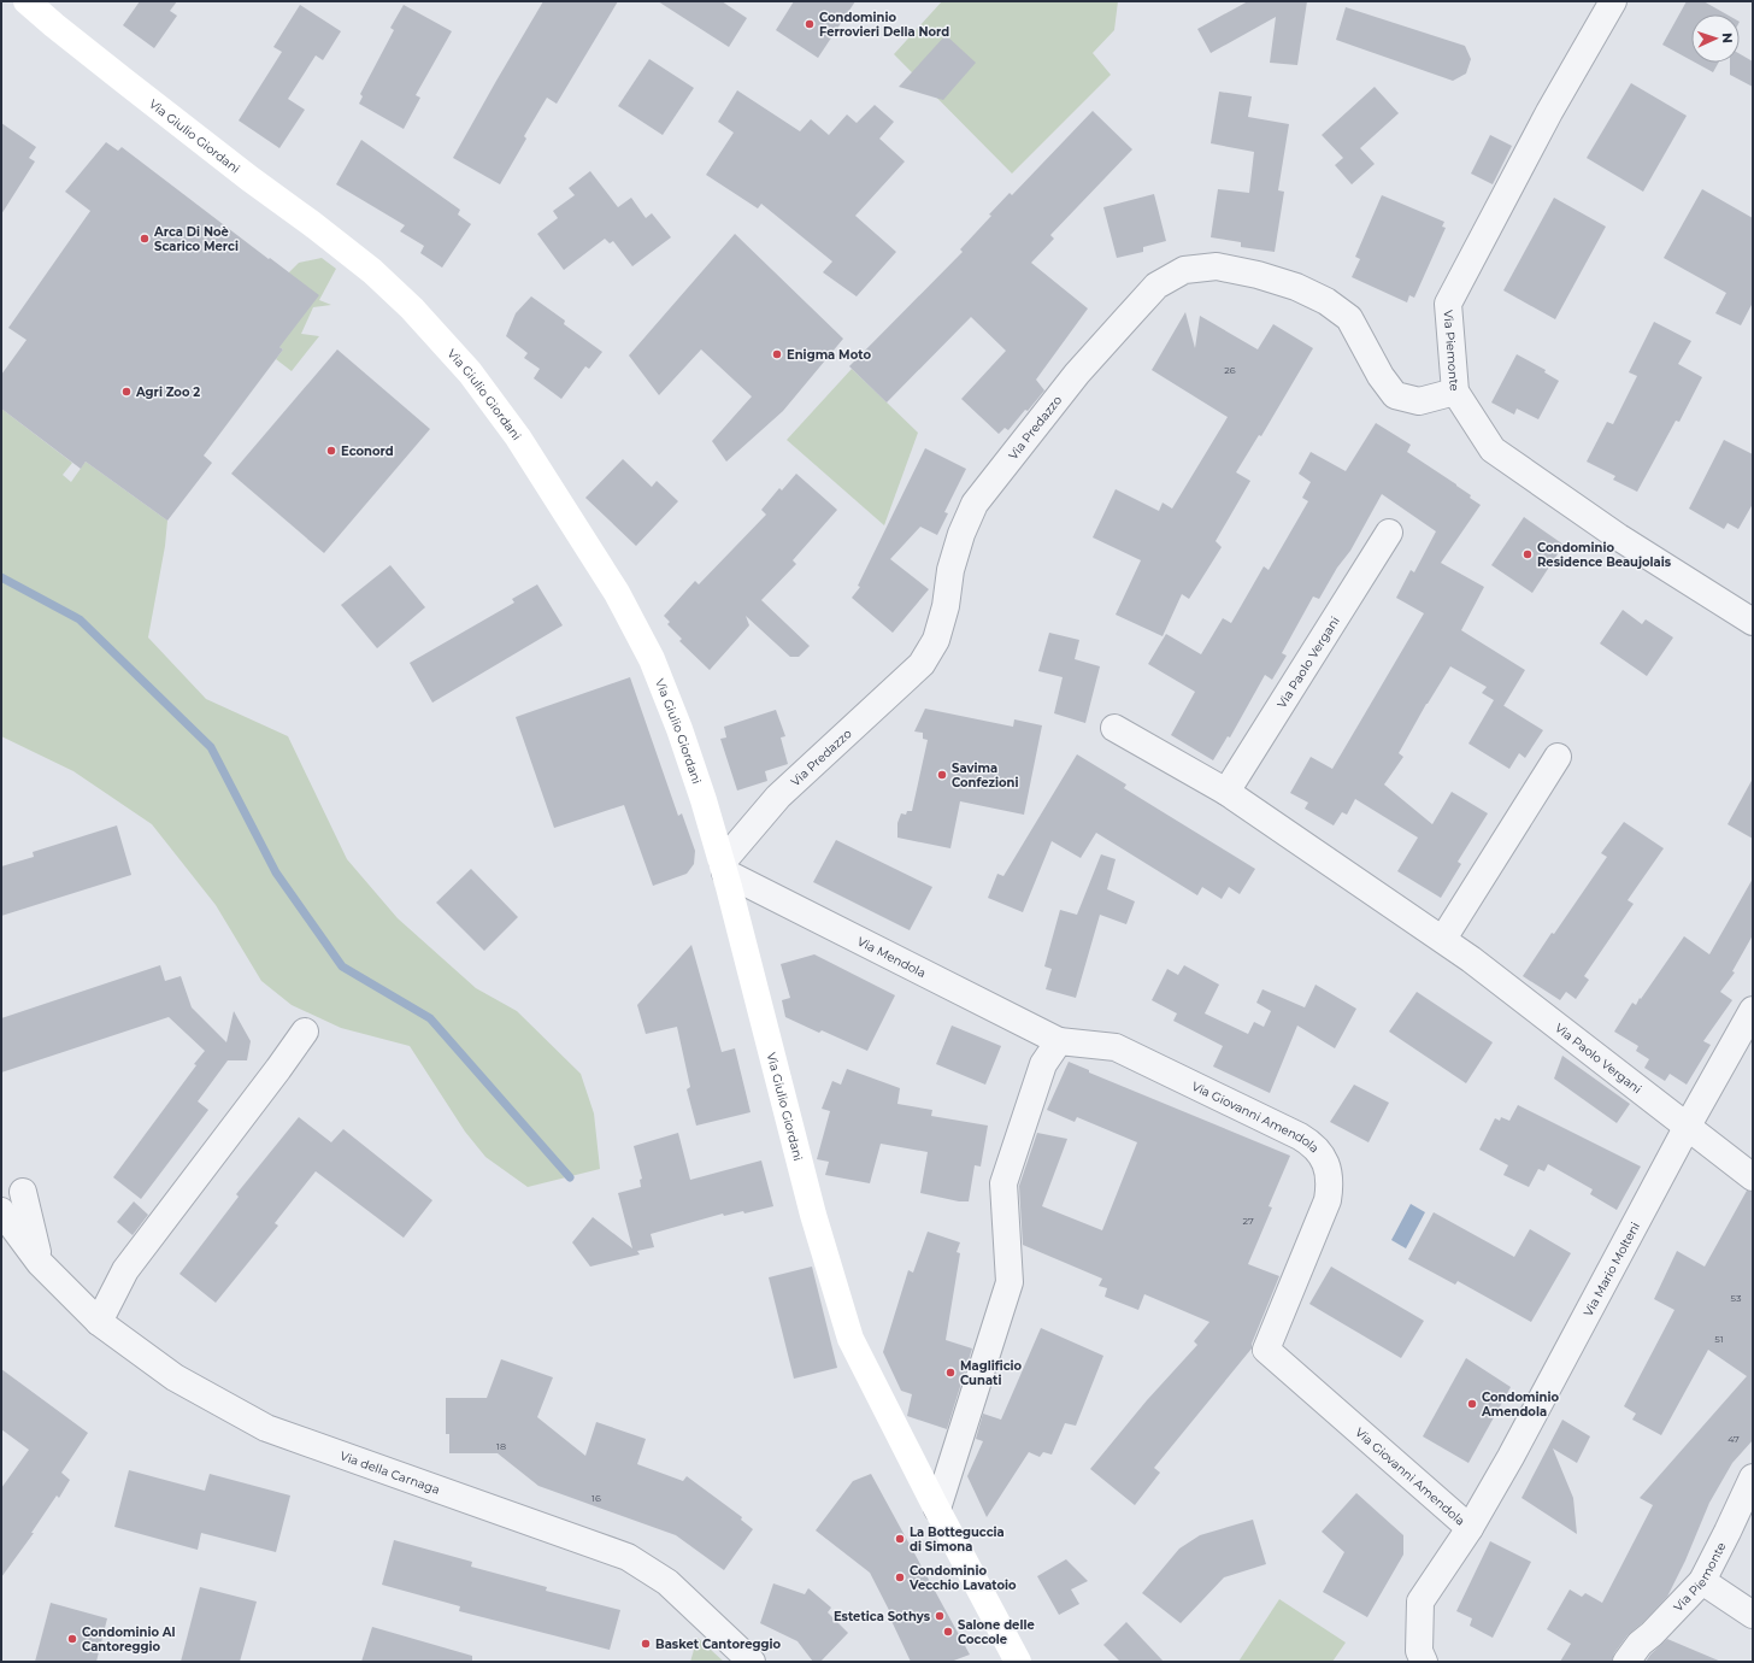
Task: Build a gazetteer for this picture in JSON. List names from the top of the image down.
{
  "streets": {
    "street": [
      "Via Giulio Giordani",
      "Via Piemonte",
      "Via Predazzo",
      "Via Paolo Vergani",
      "Via Mendola",
      "Via Giovanni Amendola",
      "Via Mario Molteni",
      "Via della Carnaga"
    ]
  },
  "crossings": [
    ["Via Giulio Giordani", "Via Predazzo"],
    ["Via Giulio Giordani", "Via Mendola"],
    ["Via Piemonte", "Via Predazzo"],
    ["Via Predazzo", "Via Mendola"],
    ["Via Paolo Vergani", "Via Mario Molteni"],
    ["Via Mendola", "Via Giovanni Amendola"],
    ["Via Giovanni Amendola", "Via Mario Molteni"]
  ],
  "places": [
    "Condominio Ferrovieri Della Nord",
    "Arca Di Noè Scarico Merci",
    "Enigma Moto",
    "Agri Zoo 2",
    "Econord",
    "Condominio Residence Beaujolais",
    "Savima Confezioni",
    "Maglificio Cunati",
    "Condominio Amendola",
    "La Botteguccia di Simona",
    "Condominio Vecchio Lavatoio",
    "Estetica Sothys",
    "Salone delle Coccole",
    "Condominio Al Cantoreggio",
    "Basket Cantoreggio"
  ],
  "house_numbers": [
    "26",
    "27",
    "53",
    "51",
    "47",
    "18",
    "16"
  ],
  "north": "right"
}
